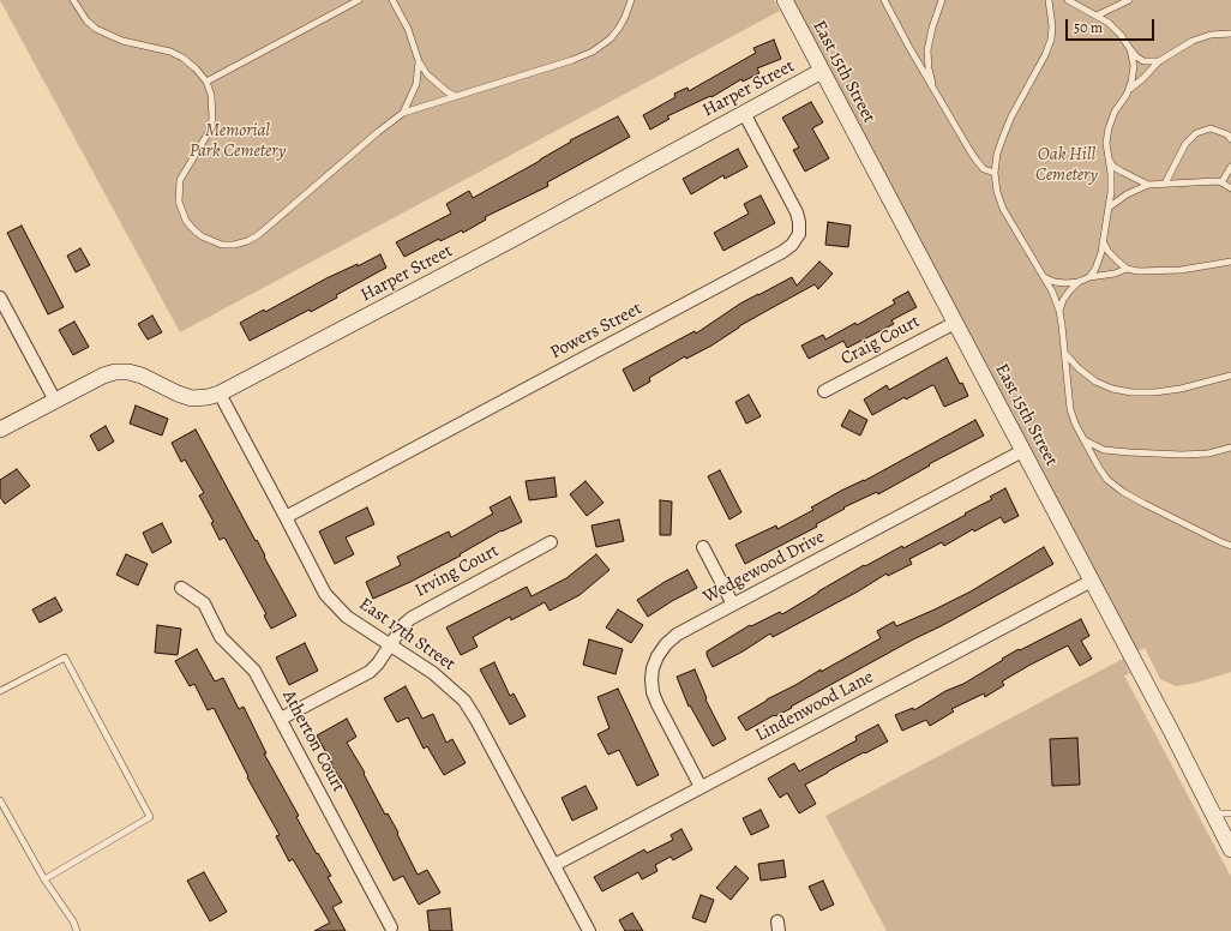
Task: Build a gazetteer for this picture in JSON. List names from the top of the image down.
{
  "streets": {
    "main road": ["East 15th Street", "Harper Street"],
    "street": [
      "Powers Street",
      "Craig Court",
      "Wedgewood Drive",
      "Irving Court",
      "East 17th Street",
      "Lindenwood Lane",
      "Atherton Court"
    ]
  },
  "crossings": [
    ["East 15th Street", "Harper Street"],
    ["East 15th Street", "Craig Court"],
    ["East 15th Street", "Wedgewood Drive"],
    ["East 15th Street", "Lindenwood Lane"],
    ["Harper Street", "Powers Street"],
    ["Harper Street", "East 17th Street"],
    ["Powers Street", "East 17th Street"],
    ["Wedgewood Drive", "Lindenwood Lane"],
    ["Irving Court", "East 17th Street"],
    ["Irving Court", "Atherton Court"],
    ["East 17th Street", "Lindenwood Lane"]
  ],
  "parks": ["Memorial Park Cemetery", "Oak Hill Cemetery"],
  "scale_bar": "50 m"
}
